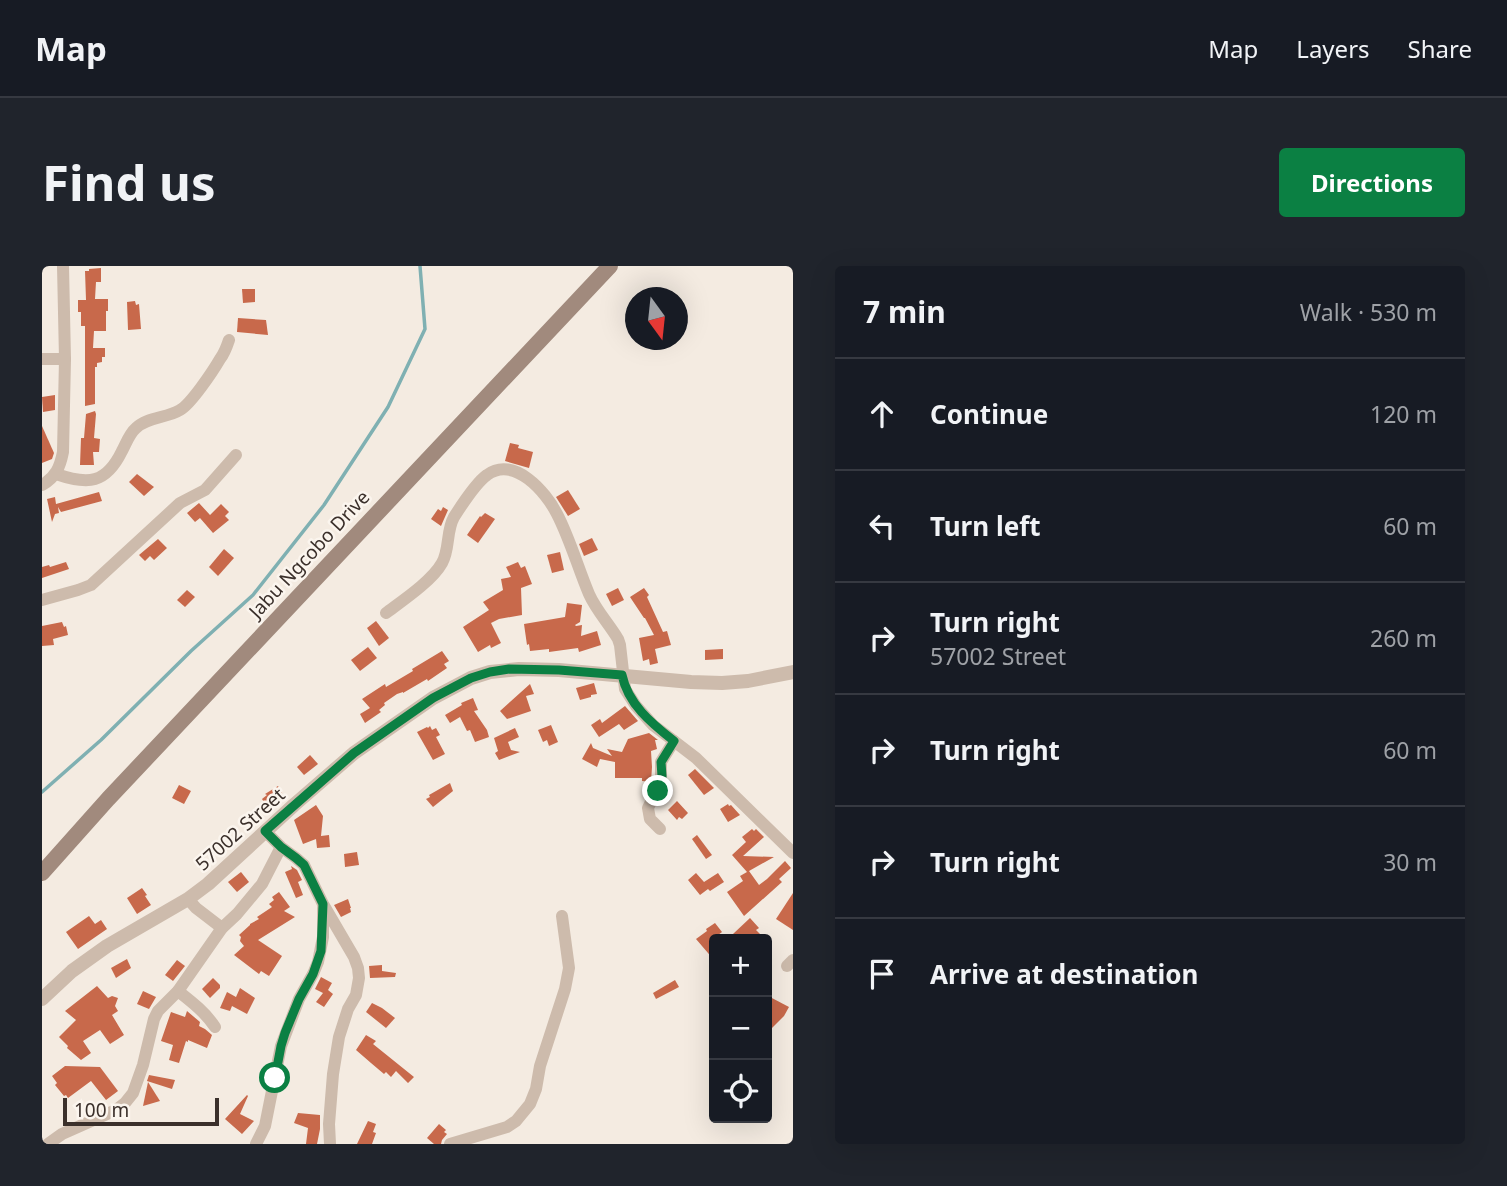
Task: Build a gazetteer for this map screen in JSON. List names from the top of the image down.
{
  "streets": {
    "main road": ["Jabu Ngcobo Drive"],
    "street": ["57002 Street"]
  },
  "scale_bar": "100 m",
  "north": "bottom",
  "page": {
    "header": "Map",
    "nav": ["Map", "Layers", "Share"],
    "buttons": "Directions",
    "title": "Find us",
    "heading": ["7 min", "Walk · 530 m"],
    "list": [
      ["Continue", "120 m"],
      ["Turn left", "60 m"],
      ["Turn right", "57002 Street", "260 m"],
      ["Turn right", "60 m"],
      ["Turn right", "30 m"],
      "Arrive at destination"
    ],
    "map_buttons": ["+", "−"],
    "scale": "100 m"
  }
}
